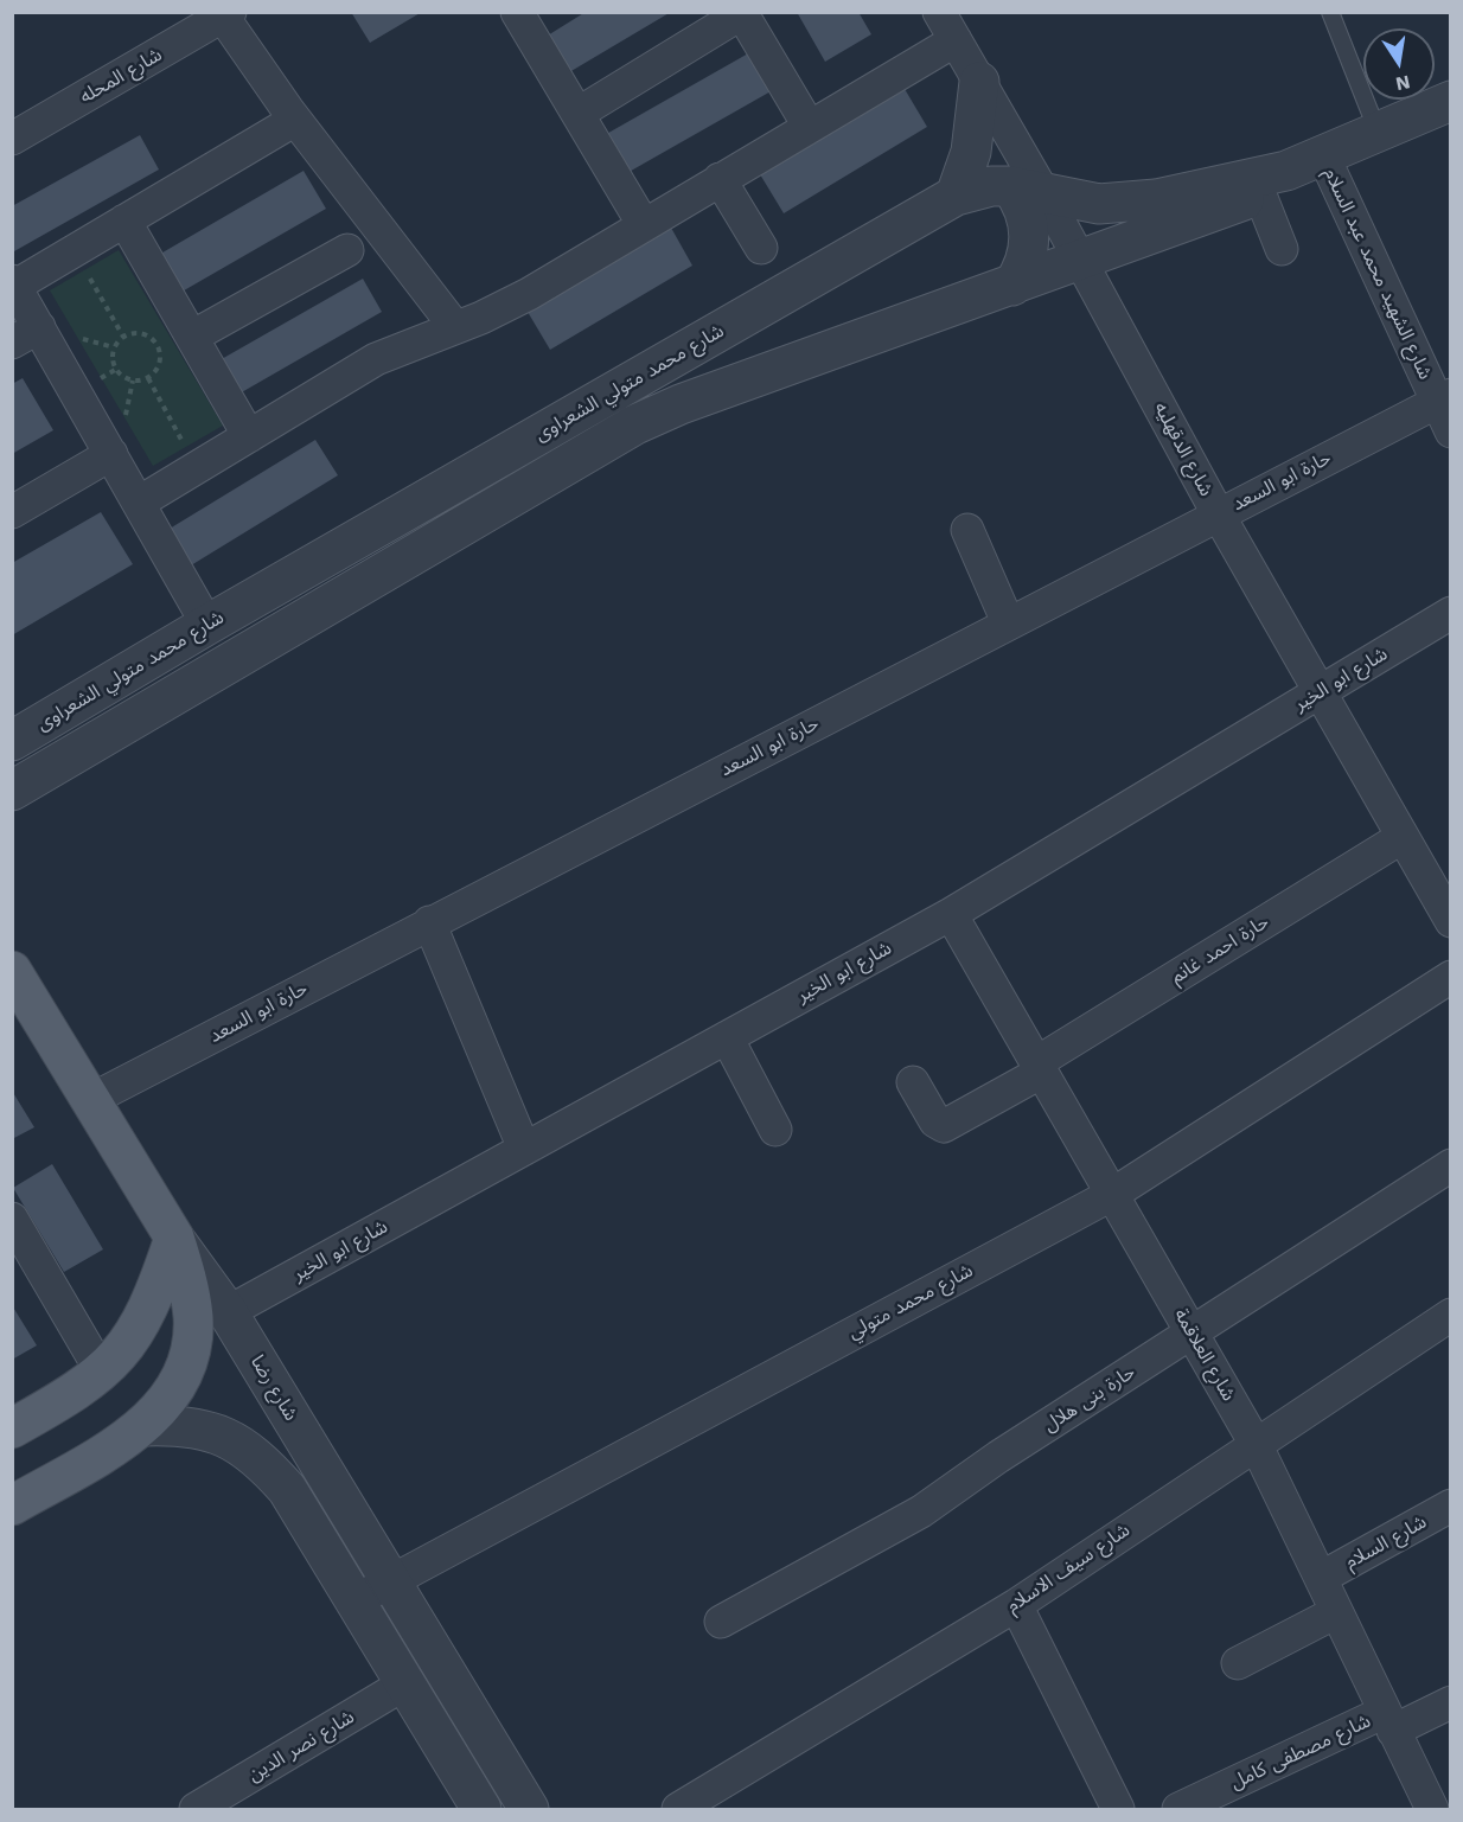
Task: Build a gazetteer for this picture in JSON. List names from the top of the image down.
{
  "streets": {
    "main road": ["شارع رضا"],
    "street": [
      "شارع المحله",
      "شارع الشهيد محمد عبد السلام",
      "شارع محمد متولي الشعراوى",
      "شارع الدقهليه",
      "حارة ابو السعد",
      "شارع ابو الخير",
      "حارة احمد غانم",
      "شارع محمد متولي",
      "شارع العلاقمة",
      "حارة بنى هلال",
      "شارع السلام",
      "شارع سيف الاسلام",
      "شارع نصر الدين",
      "شارع مصطفى كامل"
    ]
  },
  "crossings": [
    ["شارع الشهيد محمد عبد السلام", "شارع محمد متولي الشعراوى"],
    ["شارع الشهيد محمد عبد السلام", "حارة ابو السعد"],
    ["شارع محمد متولي الشعراوى", "شارع الدقهليه"],
    ["شارع الدقهليه", "حارة ابو السعد"],
    ["شارع الدقهليه", "شارع ابو الخير"],
    ["شارع الدقهليه", "حارة احمد غانم"],
    ["حارة ابو السعد", "شارع رضا"],
    ["شارع ابو الخير", "شارع العلاقمة"],
    ["شارع ابو الخير", "شارع رضا"],
    ["حارة احمد غانم", "شارع العلاقمة"],
    ["شارع محمد متولي", "شارع العلاقمة"],
    ["شارع محمد متولي", "شارع رضا"],
    ["شارع العلاقمة", "حارة بنى هلال"],
    ["شارع العلاقمة", "شارع السلام"],
    ["شارع العلاقمة", "شارع سيف الاسلام"],
    ["شارع العلاقمة", "شارع مصطفى كامل"]
  ],
  "north": "bottom"
}
